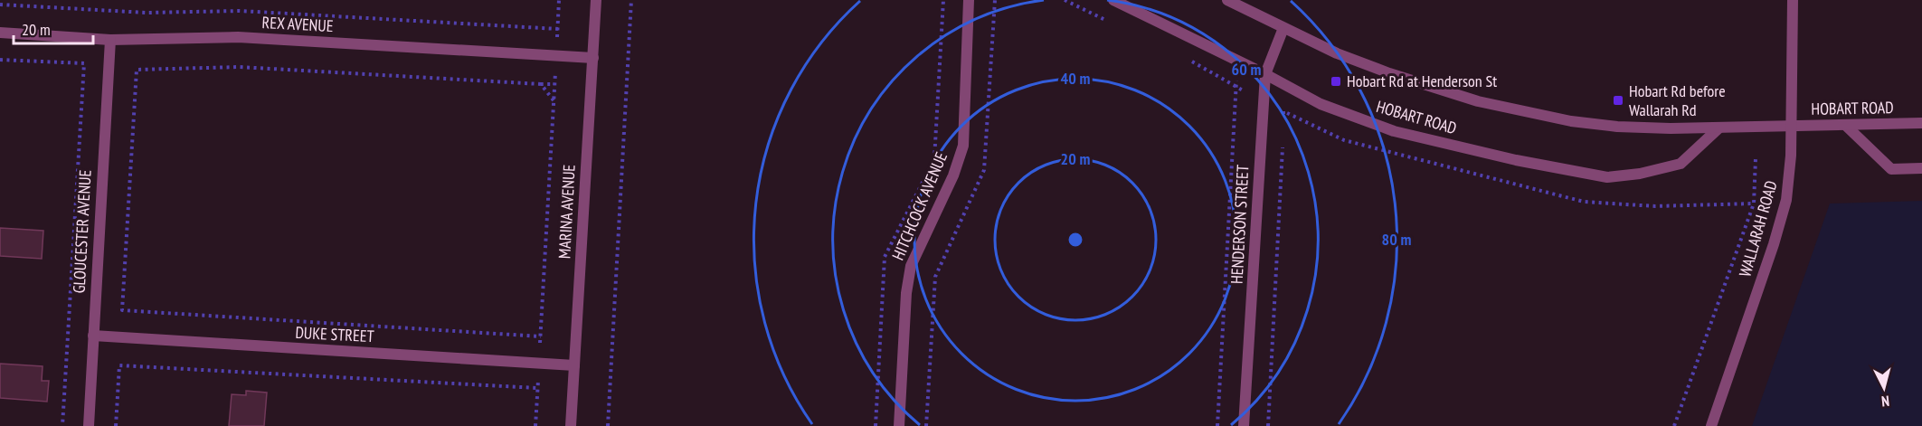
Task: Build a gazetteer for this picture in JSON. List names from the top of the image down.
{
  "streets": {
    "street": [
      "REX AVENUE",
      "HOBART ROAD",
      "HITCHCOCK AVENUE",
      "MARINA AVENUE",
      "HENDERSON STREET",
      "WALLARAH ROAD",
      "GLOUCESTER AVENUE",
      "DUKE STREET"
    ]
  },
  "crossings": [
    ["REX AVENUE", "MARINA AVENUE"],
    ["REX AVENUE", "GLOUCESTER AVENUE"],
    ["HOBART ROAD", "HENDERSON STREET"],
    ["HOBART ROAD", "WALLARAH ROAD"],
    ["MARINA AVENUE", "DUKE STREET"],
    ["GLOUCESTER AVENUE", "DUKE STREET"]
  ],
  "places": {
    "transit": ["Hobart Rd at Henderson St", "Hobart Rd before Wallarah Rd"]
  },
  "scale_bar": "20 m",
  "north": "bottom",
  "rings": [
    "60 m",
    "40 m",
    "20 m",
    "80 m"
  ]
}
